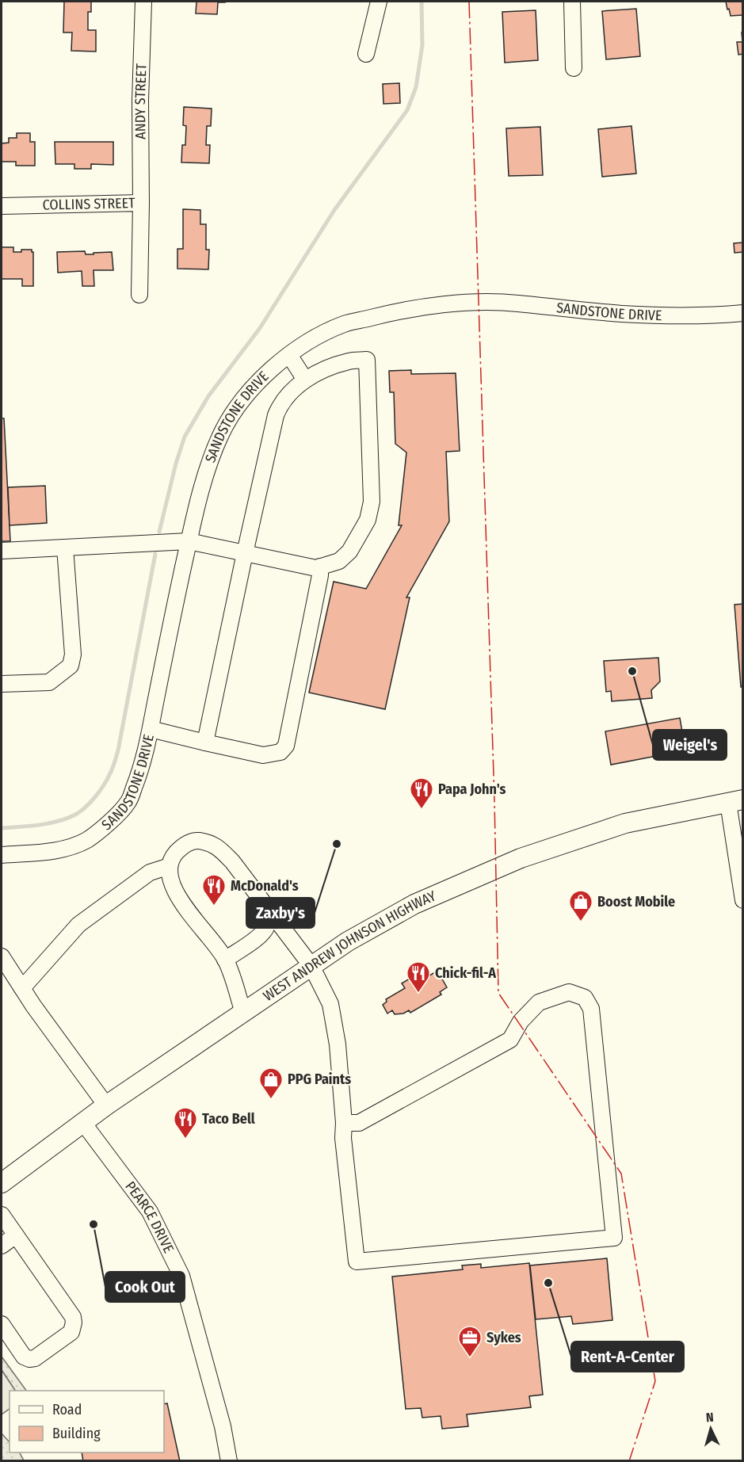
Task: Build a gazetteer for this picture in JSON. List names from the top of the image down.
{
  "streets": {
    "main road": ["WEST ANDREW JOHNSON HIGHWAY"],
    "street": [
      "ANDY STREET",
      "COLLINS STREET",
      "SANDSTONE DRIVE",
      "PEARCE DRIVE"
    ]
  },
  "crossings": [
    ["ANDY STREET", "COLLINS STREET"],
    ["WEST ANDREW JOHNSON HIGHWAY", "PEARCE DRIVE"]
  ],
  "places": {
    "other": [
      "Weigel's",
      "Zaxby's",
      "Cook Out",
      "Rent-A-Center"
    ],
    "restaurant": [
      "Papa John's",
      "McDonald's",
      "Chick-fil-A",
      "Taco Bell"
    ],
    "shop": ["Boost Mobile", "PPG Paints"],
    "office": ["Sykes"]
  },
  "legend": ["Road", "Building"],
  "north": "top"
}
